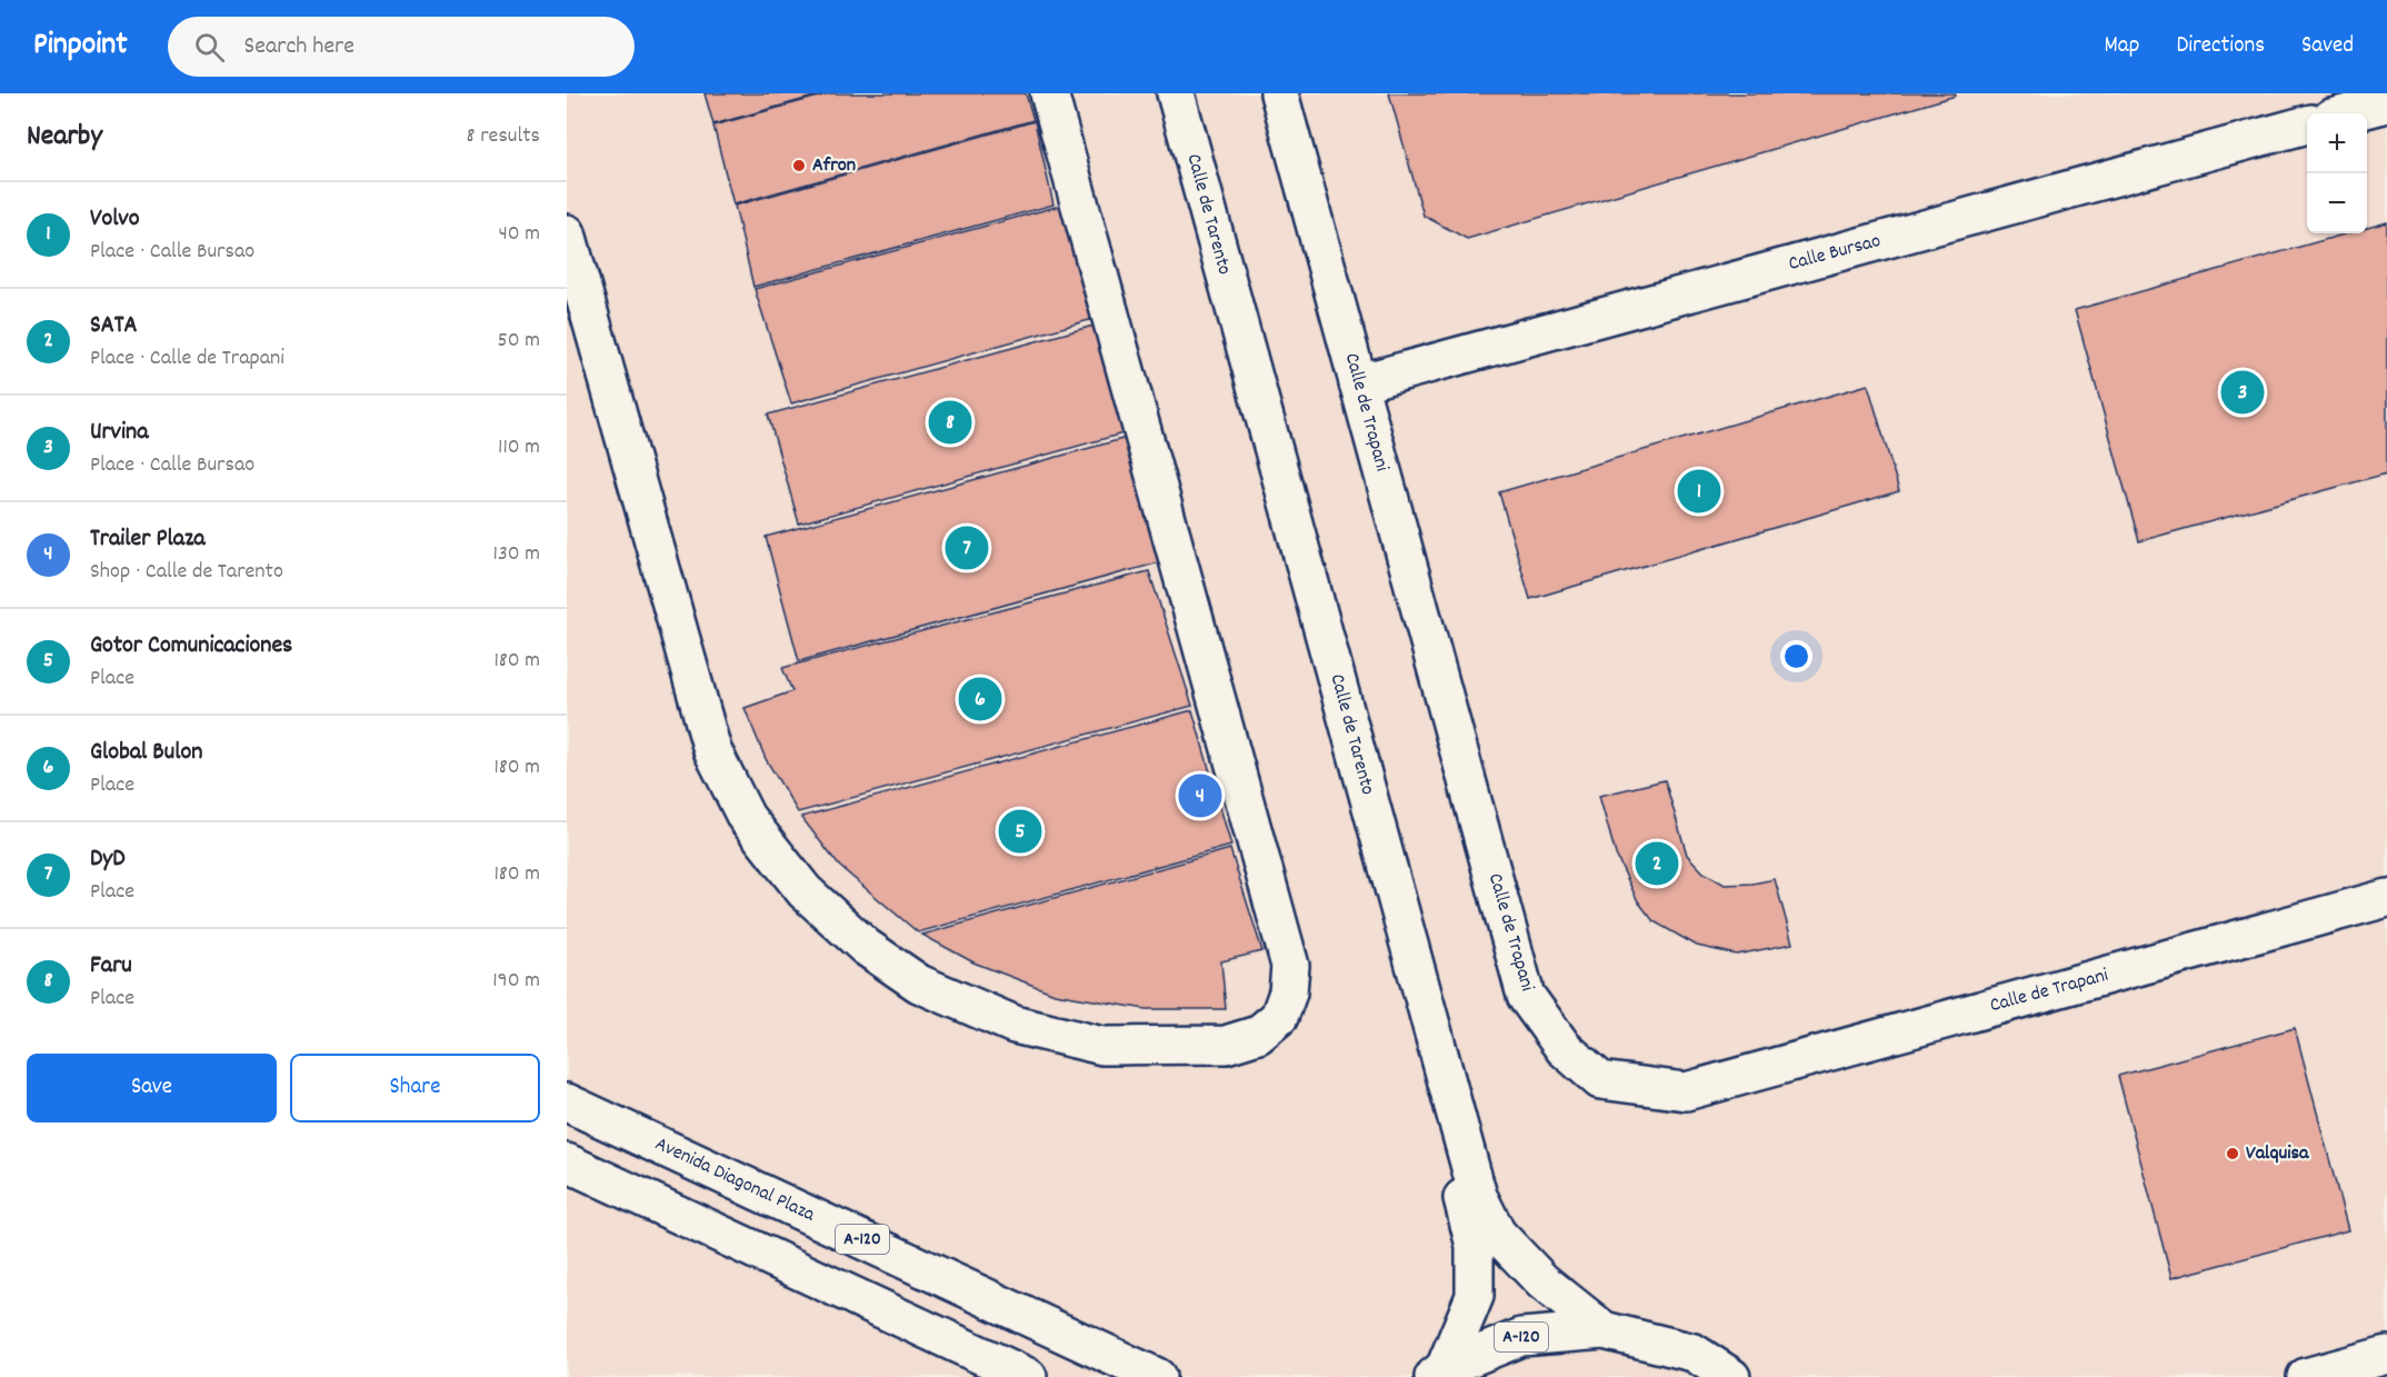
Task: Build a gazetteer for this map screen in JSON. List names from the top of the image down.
{
  "streets": {
    "street": [
      "Calle de Tarento",
      "Calle Bursao",
      "Calle de Trapani",
      "Avenida Diagonal Plaza",
      "A-120"
    ]
  },
  "crossings": [
    ["Calle de Tarento", "A-120"],
    ["Calle Bursao", "Calle de Trapani"]
  ],
  "places": ["Afron", "Valquisa"],
  "page": {
    "header": "Pinpoint",
    "search": "Search here",
    "nav": ["Map", "Directions", "Saved"],
    "heading": ["Nearby", "8 results"],
    "map_buttons": ["+", "−"],
    "list": [
      {
        "mark": "1",
        "name": "Volvo",
        "note": "Place · Calle Bursao",
        "value": "40 m"
      },
      {
        "mark": "2",
        "name": "SATA",
        "note": "Place · Calle de Trapani",
        "value": "50 m"
      },
      {
        "mark": "3",
        "name": "Urvina",
        "note": "Place · Calle Bursao",
        "value": "110 m"
      },
      {
        "mark": "4",
        "name": "Trailer Plaza",
        "note": "Shop · Calle de Tarento",
        "value": "130 m"
      },
      {
        "mark": "5",
        "name": "Gotor Comunicaciones",
        "note": "Place",
        "value": "180 m"
      },
      {
        "mark": "6",
        "name": "Global Bulon",
        "note": "Place",
        "value": "180 m"
      },
      {
        "mark": "7",
        "name": "DyD",
        "note": "Place",
        "value": "180 m"
      },
      {
        "mark": "8",
        "name": "Faru",
        "note": "Place",
        "value": "190 m"
      }
    ],
    "pins": [
      "3",
      "8",
      "1",
      "7",
      "6",
      "4",
      "5",
      "2"
    ],
    "buttons": ["Save", "Share"]
  }
}
